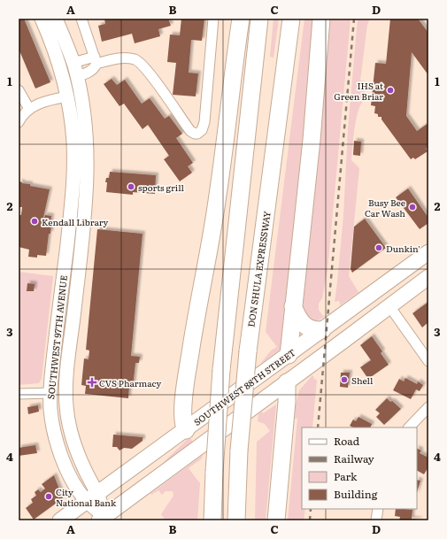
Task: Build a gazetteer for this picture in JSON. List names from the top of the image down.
{
  "streets": {
    "highway": ["DON SHULA EXPRESSWAY"],
    "main road": ["SOUTHWEST 88TH STREET"],
    "street": ["SOUTHWEST 97TH AVENUE"]
  },
  "crossings": [
    ["SOUTHWEST 97TH AVENUE", "SOUTHWEST 88TH STREET"]
  ],
  "places": {
    "other": [
      "IHS at Green Briar",
      "sports grill",
      "Busy Bee Car Wash",
      "Kendall Library",
      "Dunkin'",
      "Shell",
      "City National Bank"
    ],
    "health": ["CVS Pharmacy"]
  },
  "legend": [
    "Road",
    "Railway",
    "Park",
    "Building"
  ],
  "grid": {
    "columns": [
      "A",
      "B",
      "C",
      "D"
    ],
    "rows": [
      "1",
      "2",
      "3",
      "4"
    ]
  }
}
